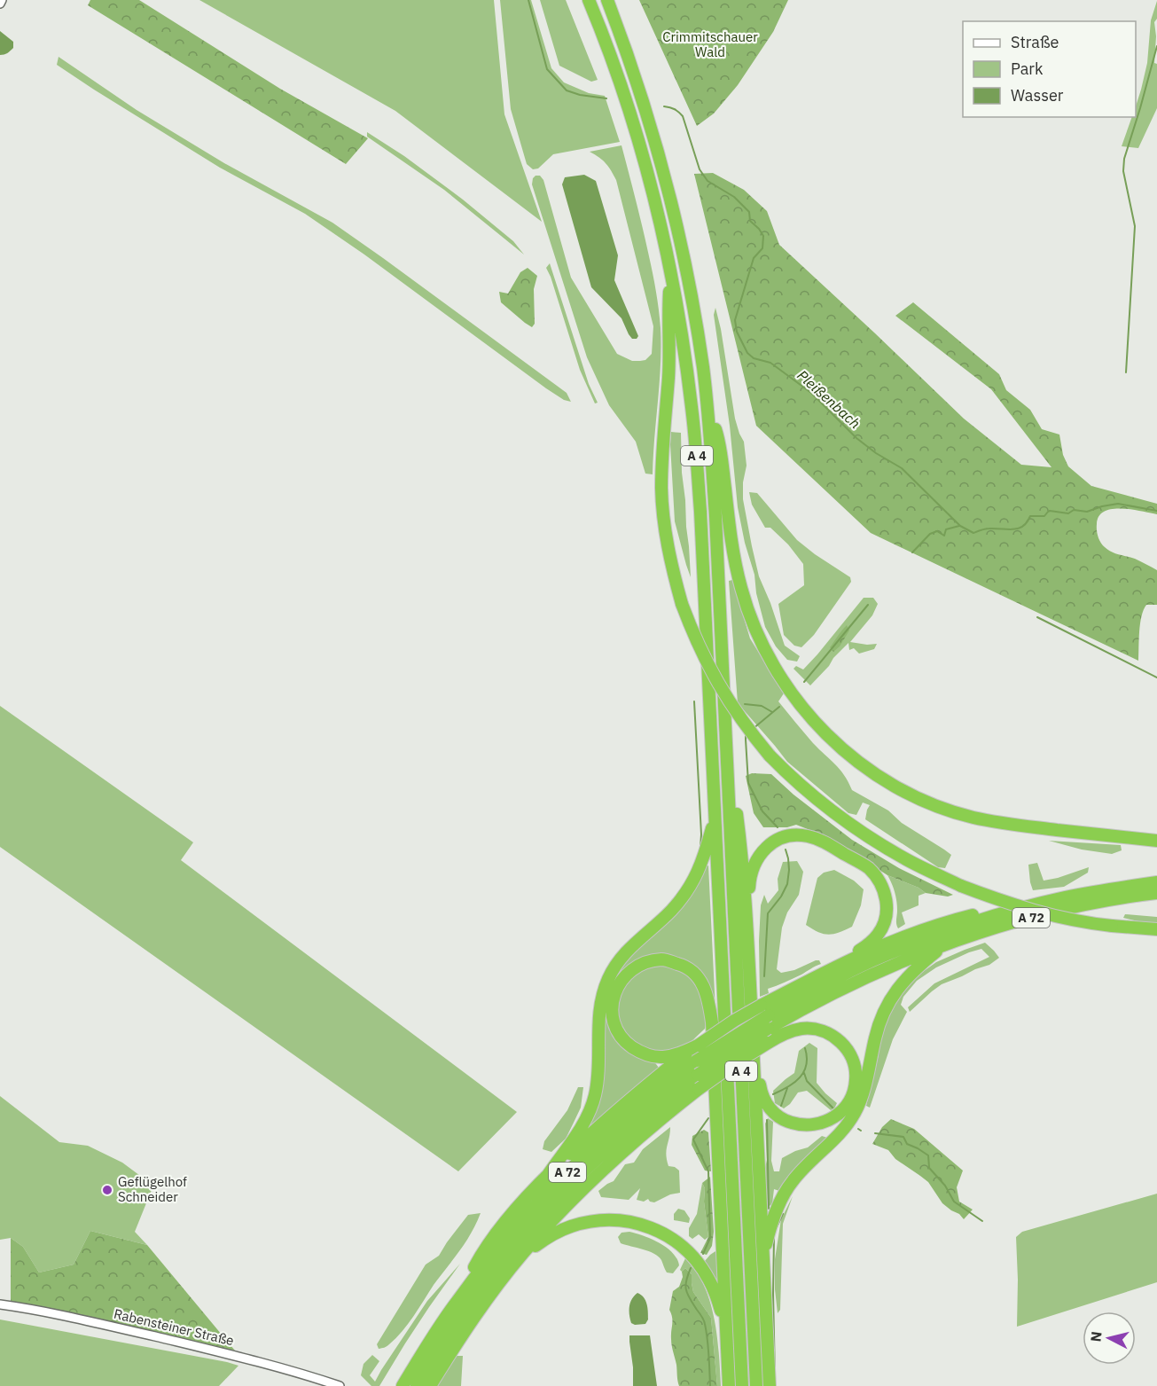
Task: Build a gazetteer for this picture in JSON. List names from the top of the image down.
{
  "streets": {
    "highway": ["A 4", "A 72"],
    "street": ["Rabensteiner Straße"]
  },
  "water": ["Pleißenbach"],
  "parks": ["Crimmitschauer Wald"],
  "places": ["Geflügelhof Schneider"],
  "legend": ["Straße", "Park", "Wasser"],
  "north": "left"
}
